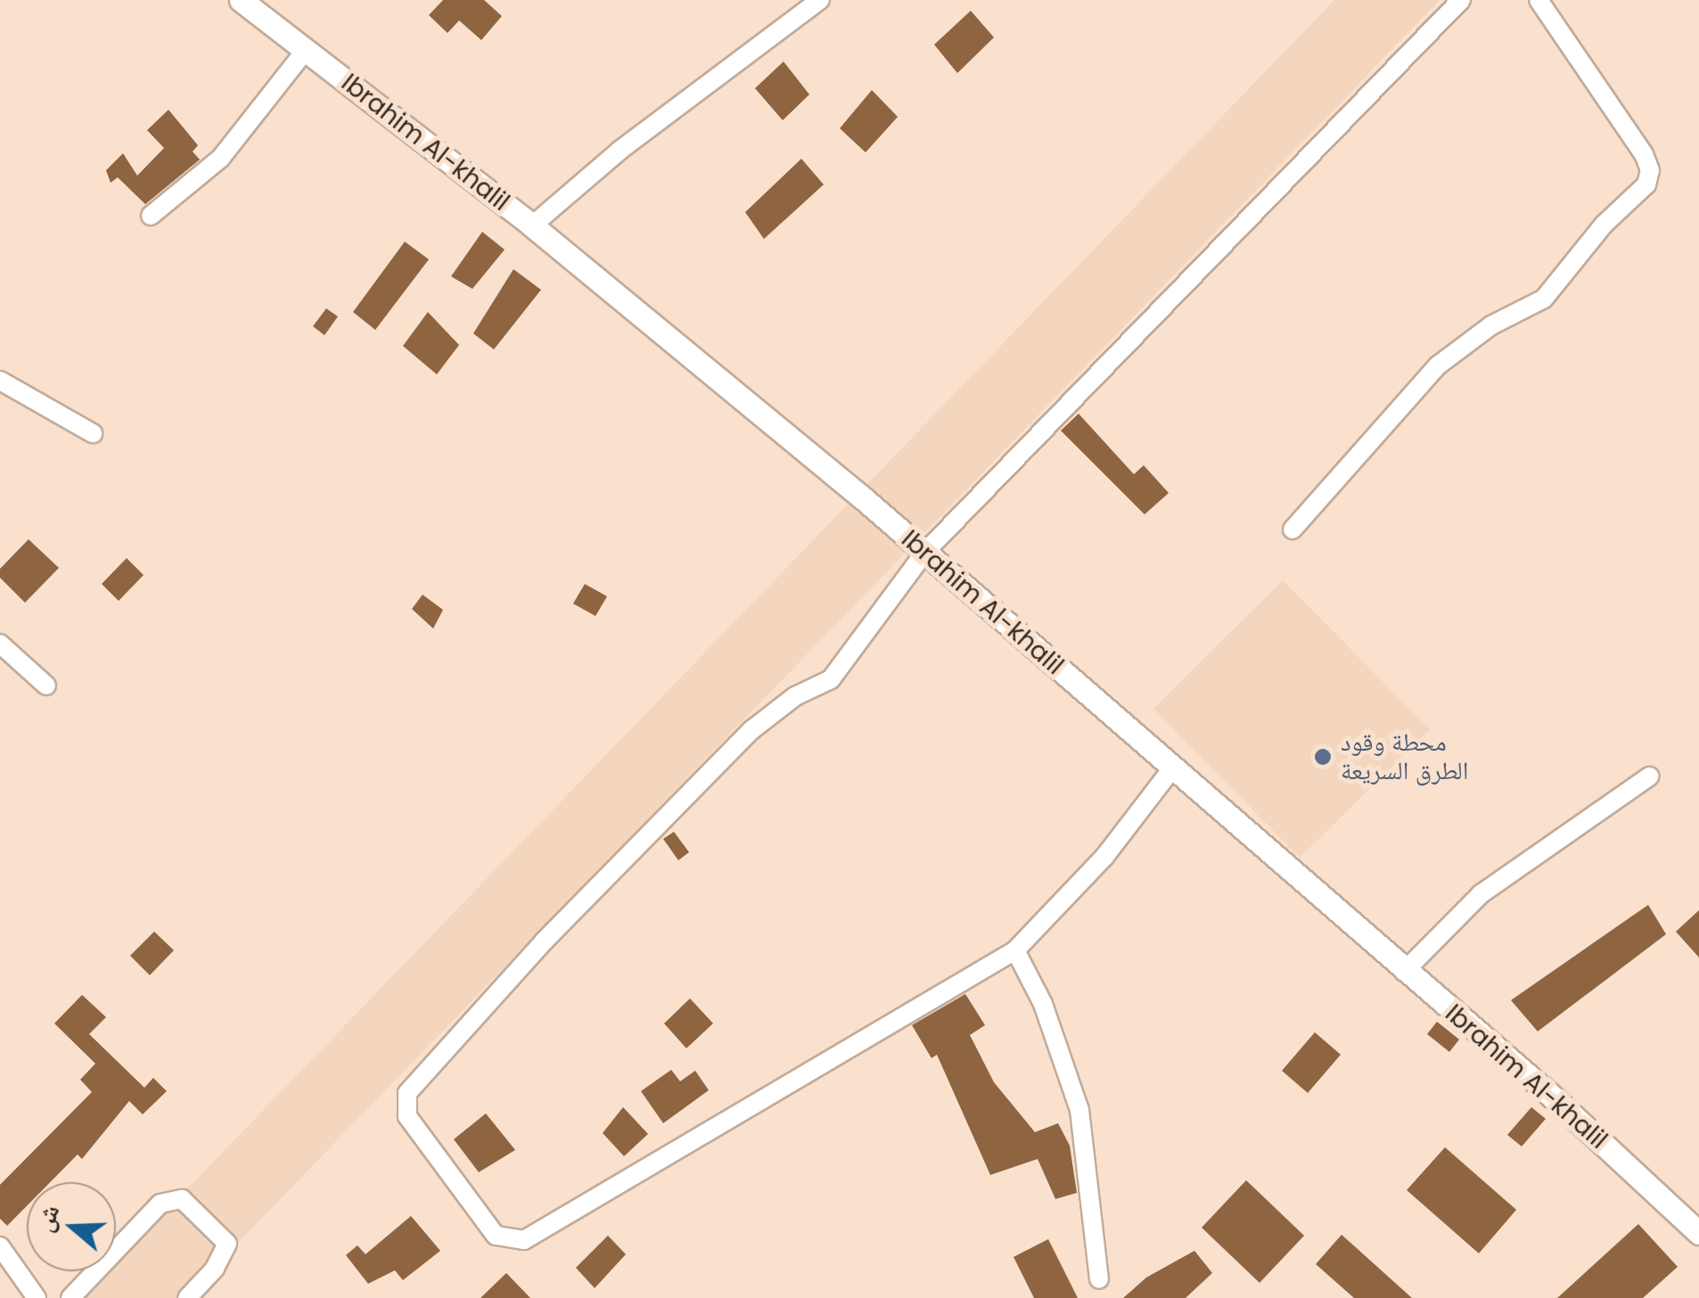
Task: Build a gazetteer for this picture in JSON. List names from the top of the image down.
{
  "streets": {
    "street": ["Ibrahim Al-khalil"]
  },
  "places": ["محطة وقود الطرق السريعة"],
  "north": "left"
}
